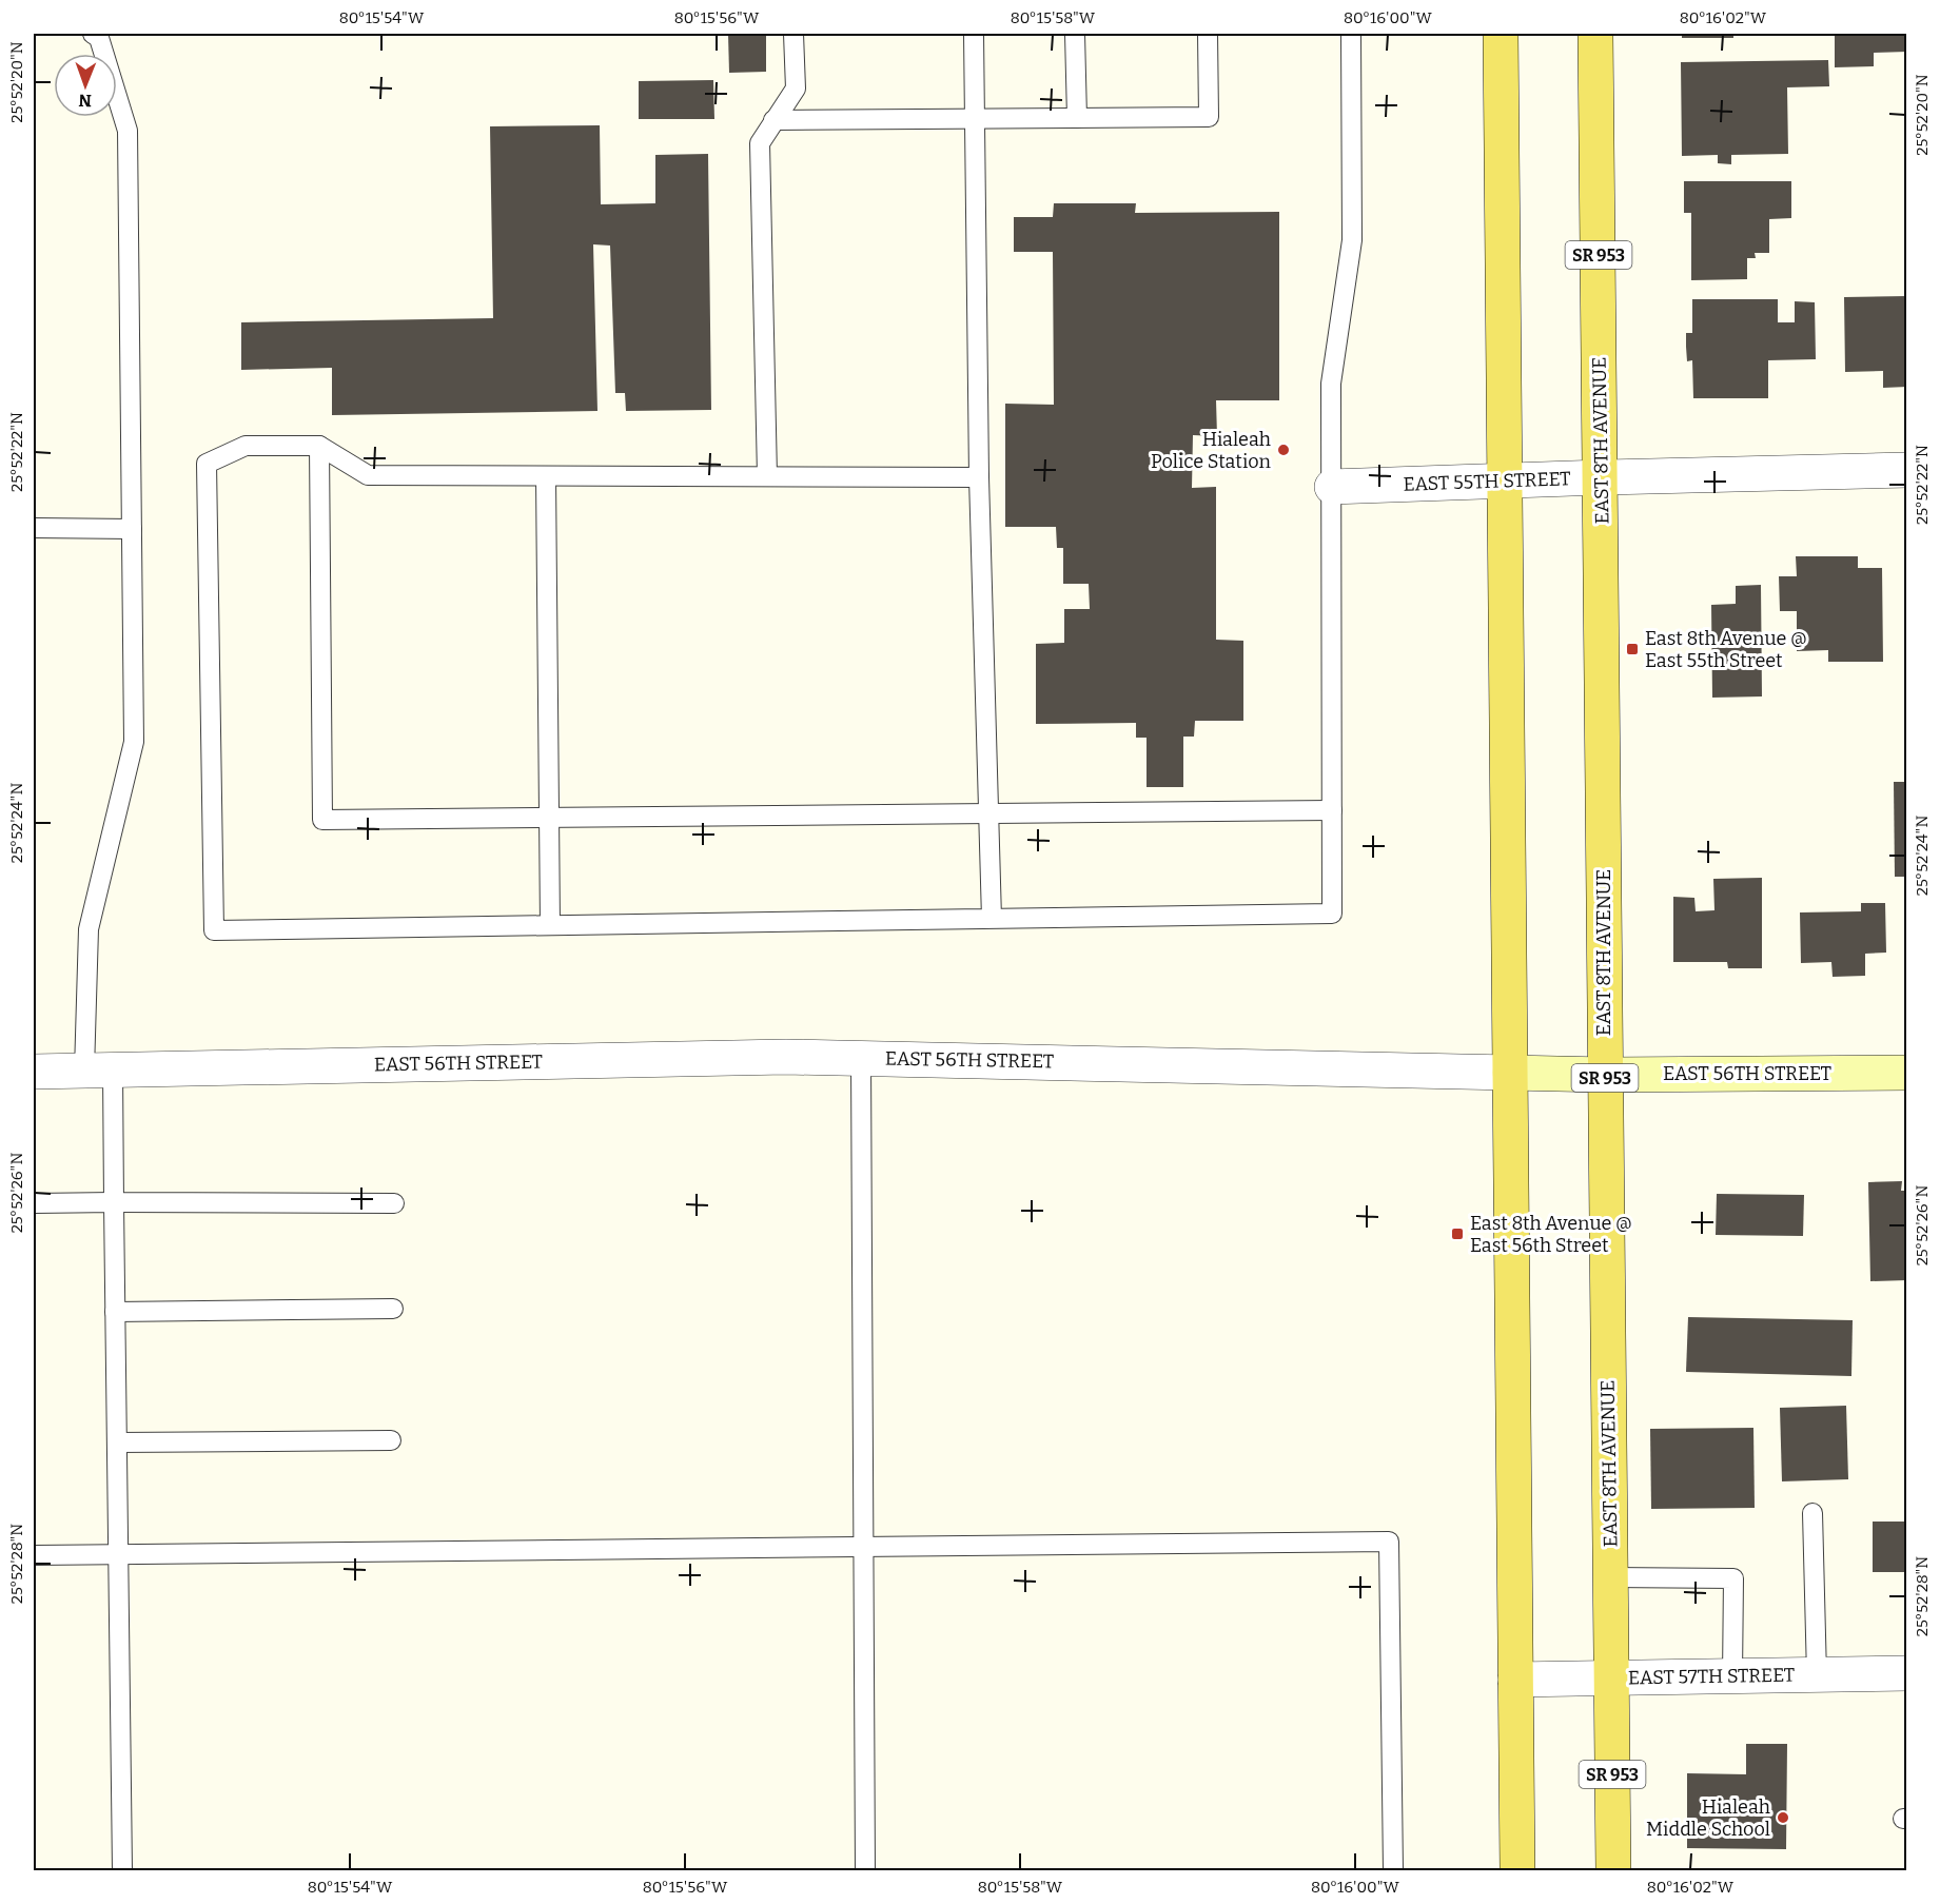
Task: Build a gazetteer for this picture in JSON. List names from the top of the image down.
{
  "streets": {
    "main road": ["SR 953", "EAST 8TH AVENUE"],
    "street": ["EAST 55TH STREET", "EAST 56TH STREET", "EAST 57TH STREET"]
  },
  "crossings": [
    ["EAST 8TH AVENUE", "EAST 55TH STREET"],
    ["EAST 8TH AVENUE", "EAST 56TH STREET"],
    ["EAST 8TH AVENUE", "EAST 57TH STREET"]
  ],
  "places": {
    "other": ["Hialeah Police Station", "Hialeah Middle School"],
    "transit": ["East 8th Avenue @ East 55th Street", "East 8th Avenue @ East 56th Street"]
  },
  "north": "bottom",
  "coordinates": [
    "80°15'54\"W",
    "80°15'56\"W",
    "80°15'58\"W",
    "80°16'00\"W",
    "80°16'02\"W",
    "25°52'20\"N",
    "25°52'22\"N",
    "25°52'24\"N",
    "25°52'26\"N",
    "25°52'28\"N"
  ]
}
